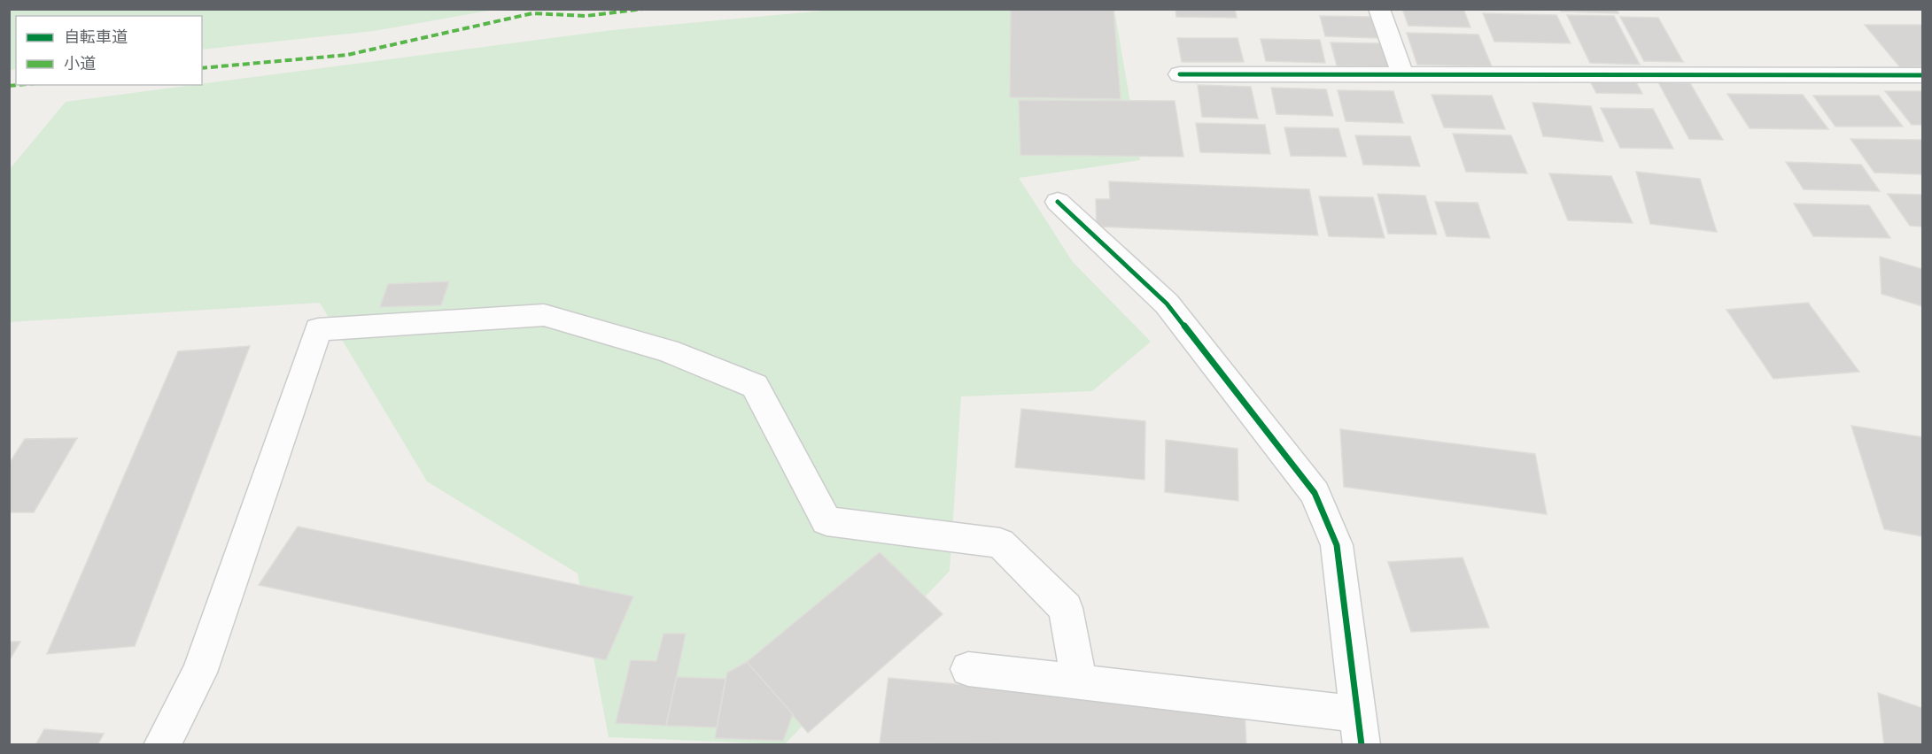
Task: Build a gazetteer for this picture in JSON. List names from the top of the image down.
{
  "legend": ["自転車道", "小道"]
}
